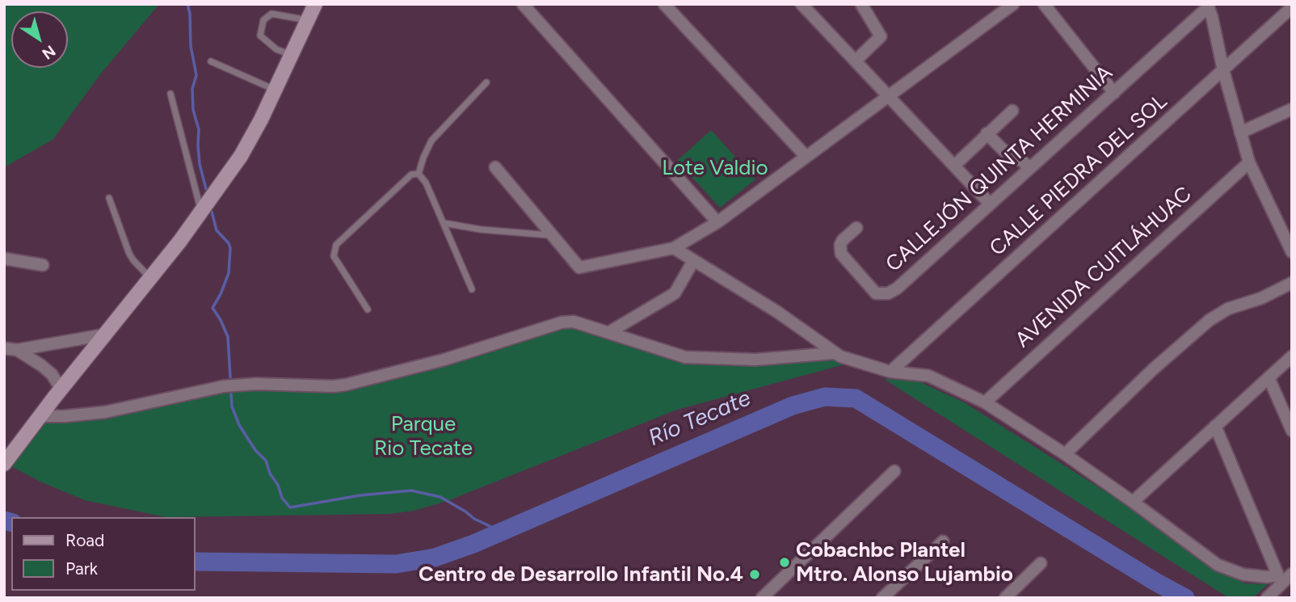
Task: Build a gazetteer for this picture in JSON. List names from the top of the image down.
{
  "streets": {
    "street": ["CALLEJÓN QUINTA HERMINIA", "CALLE PIEDRA DEL SOL", "AVENIDA CUITLÁHUAC"]
  },
  "water": ["Río Tecate"],
  "parks": ["Lote Valdio", "Parque Rio Tecate"],
  "places": ["Cobachbc Plantel Mtro. Alonso Lujambio", "Centro de Desarrollo Infantil No.4"],
  "legend": ["Road", "Park"],
  "north": "bottom right"
}
